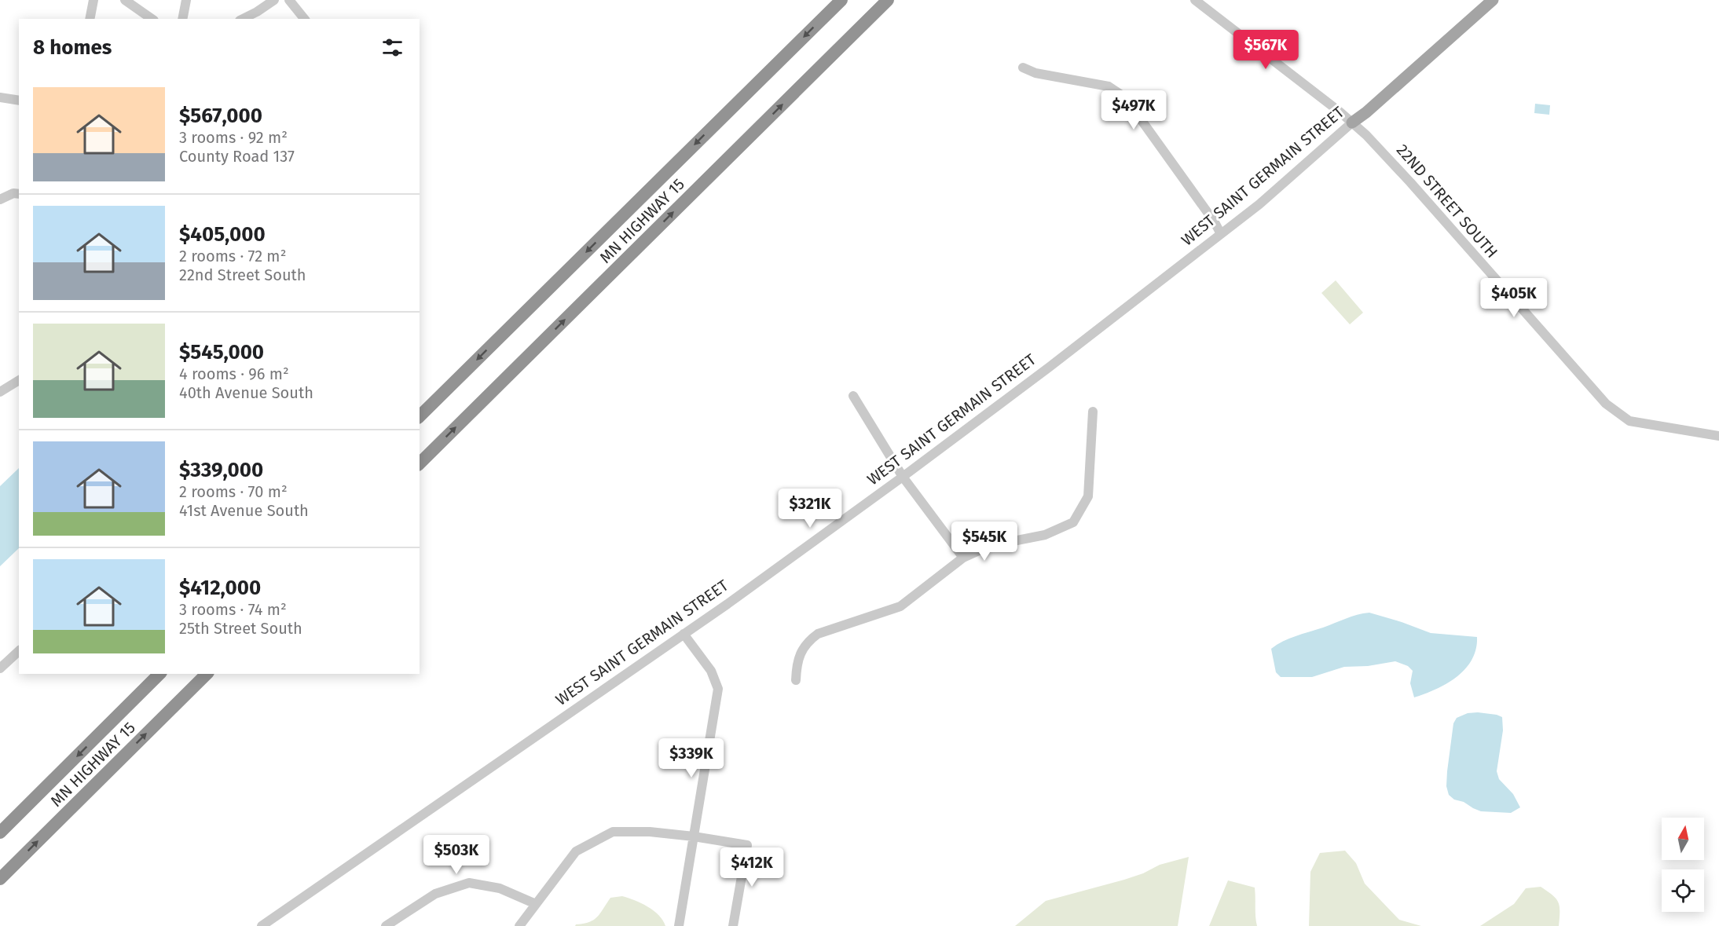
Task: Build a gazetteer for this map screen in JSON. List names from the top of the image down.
{
  "streets": {
    "highway": ["MN HIGHWAY 15"],
    "main road": ["WEST SAINT GERMAIN STREET"],
    "street": ["22ND STREET SOUTH"]
  },
  "crossings": [
    ["WEST SAINT GERMAIN STREET", "22ND STREET SOUTH"]
  ],
  "north": "top",
  "page": {
    "heading": "8 homes",
    "price": [
      "$567K",
      "$497K",
      "$405K",
      "$321K",
      "$545K",
      "$339K",
      "$503K",
      "$412K"
    ],
    "list": [
      {
        "name": "$567,000",
        "note": "3 rooms · 92 m² · County Road 137"
      },
      {
        "name": "$405,000",
        "note": "2 rooms · 72 m² · 22nd Street South"
      },
      {
        "name": "$545,000",
        "note": "4 rooms · 96 m² · 40th Avenue South"
      },
      {
        "name": "$339,000",
        "note": "2 rooms · 70 m² · 41st Avenue South"
      },
      {
        "name": "$412,000",
        "note": "3 rooms · 74 m² · 25th Street South"
      }
    ]
  }
}
